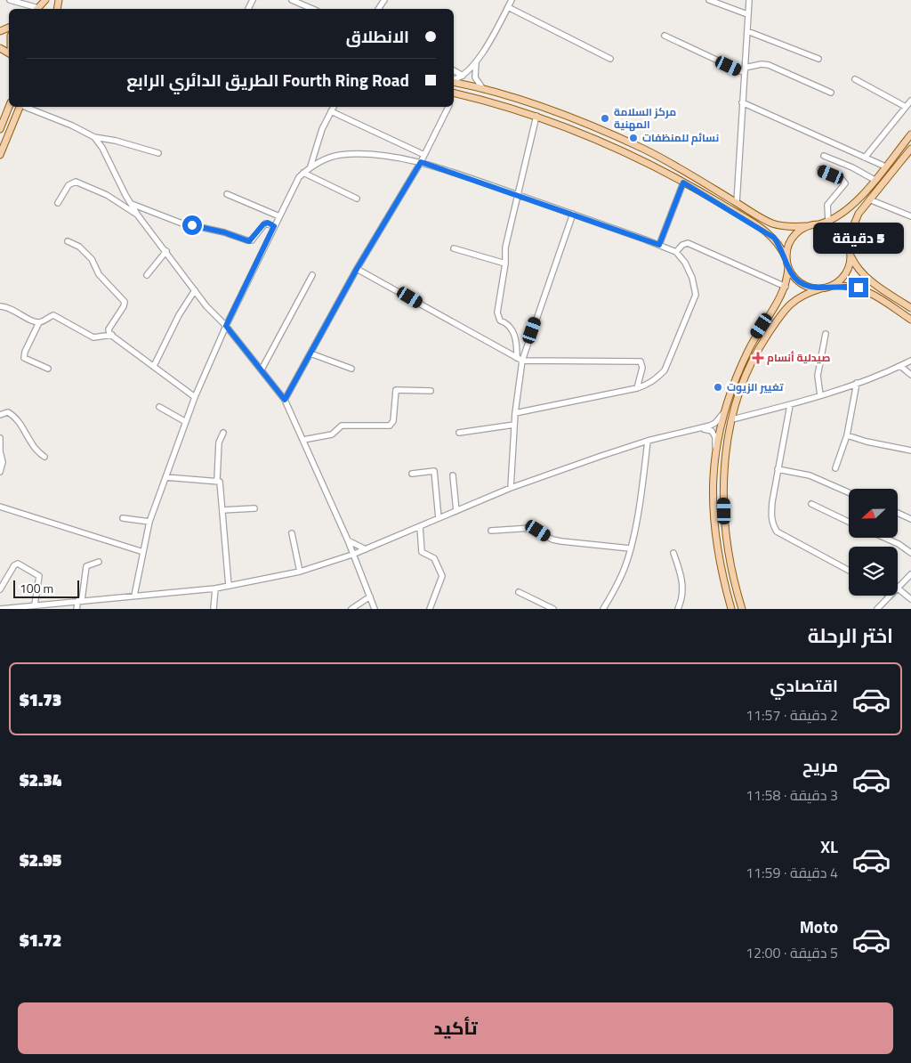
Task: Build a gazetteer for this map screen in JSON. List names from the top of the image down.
{
  "places": {
    "other": ["مركز السلامة المهنية", "نسائم للمنظفات", "تغيير الزيوت"],
    "health": ["صيدلية أنسام"]
  },
  "scale_bar": "100 m",
  "north": "left",
  "page": {
    "banner": ["الانطلاق", "Fourth Ring Road الطريق الدائري الرابع"],
    "bubble": "5 دقيقة",
    "scale": "100 m",
    "heading": "اختر الرحلة",
    "list": [
      {
        "name": "اقتصادي",
        "note": "2 دقيقة · 11:57",
        "value": "$1.73"
      },
      {
        "name": "مريح",
        "note": "3 دقيقة · 11:58",
        "value": "$2.34"
      },
      {
        "name": "XL",
        "note": "4 دقيقة · 11:59",
        "value": "$2.95"
      },
      {
        "name": "Moto",
        "note": "5 دقيقة · 12:00",
        "value": "$1.72"
      }
    ],
    "buttons": "تأكيد"
  }
}
